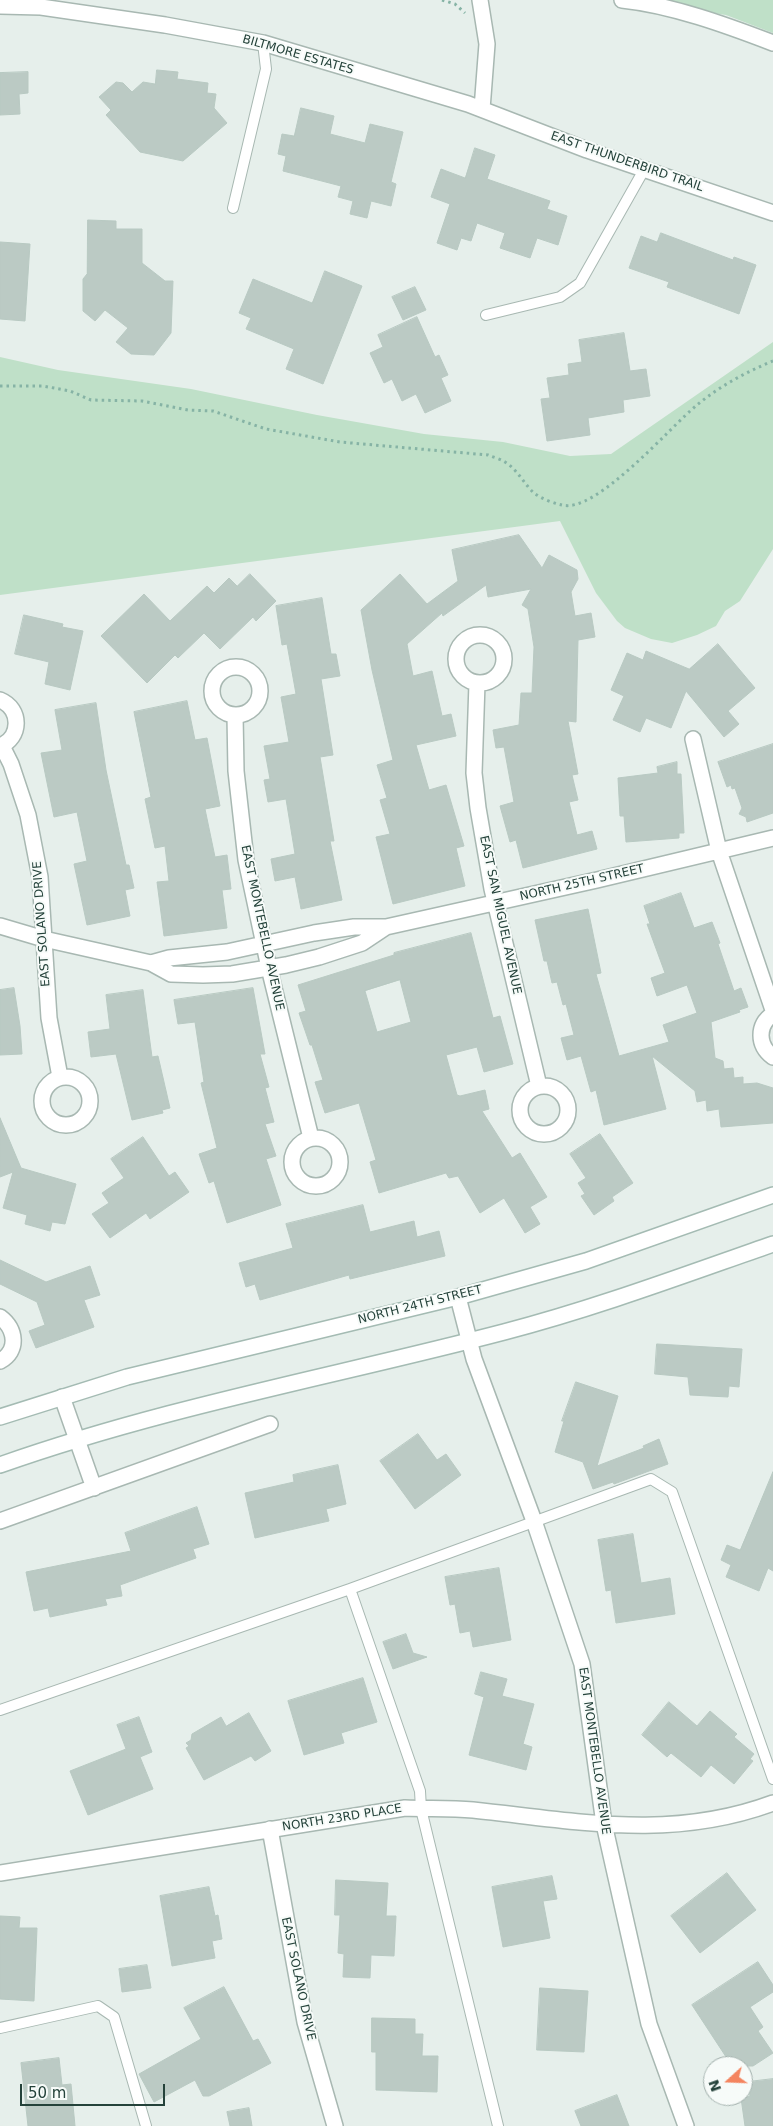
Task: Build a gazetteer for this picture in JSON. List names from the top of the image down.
{
  "streets": {
    "street": [
      "BILTMORE ESTATES",
      "EAST THUNDERBIRD TRAIL",
      "NORTH 25TH STREET",
      "EAST SAN MIGUEL AVENUE",
      "EAST SOLANO DRIVE",
      "EAST MONTEBELLO AVENUE",
      "NORTH 24TH STREET",
      "NORTH 23RD PLACE"
    ]
  },
  "crossings": [
    ["BILTMORE ESTATES", "EAST THUNDERBIRD TRAIL"],
    ["NORTH 25TH STREET", "EAST SAN MIGUEL AVENUE"],
    ["NORTH 25TH STREET", "EAST SOLANO DRIVE"],
    ["NORTH 25TH STREET", "EAST MONTEBELLO AVENUE"],
    ["EAST SOLANO DRIVE", "NORTH 23RD PLACE"],
    ["EAST MONTEBELLO AVENUE", "NORTH 24TH STREET"],
    ["EAST MONTEBELLO AVENUE", "NORTH 23RD PLACE"]
  ],
  "scale_bar": "50 m",
  "north": "left"
}
